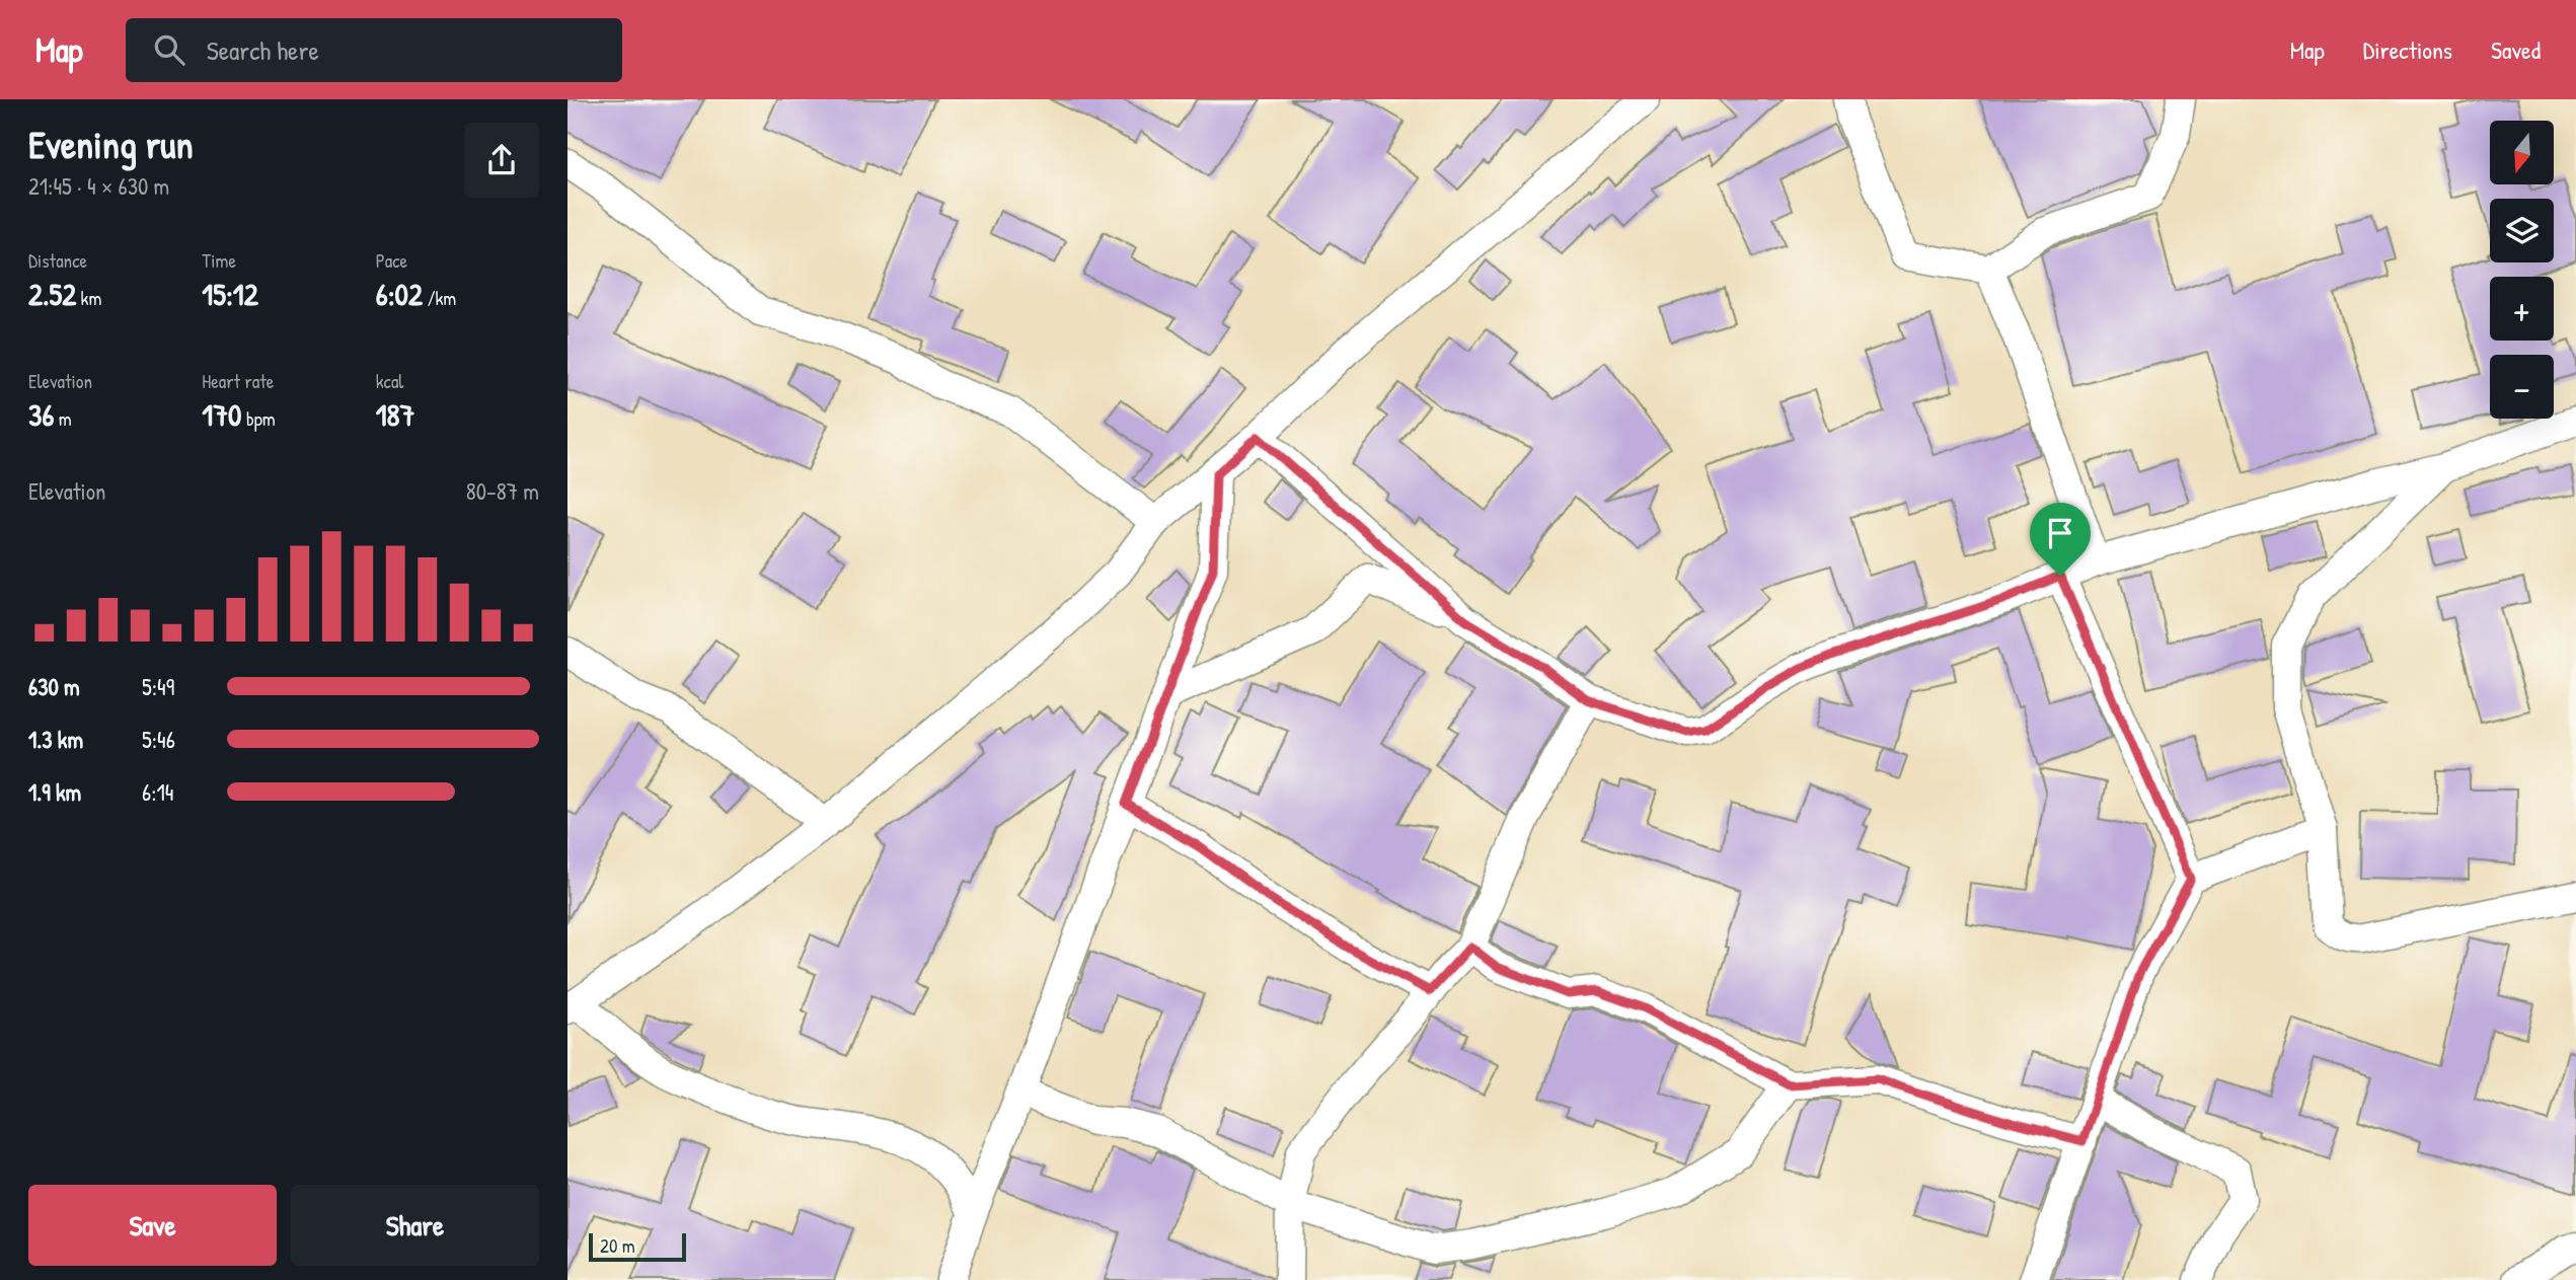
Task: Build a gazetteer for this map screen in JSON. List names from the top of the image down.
{
  "scale_bar": "20 m",
  "north": "bottom",
  "page": {
    "header": "Map",
    "search": "Search here",
    "nav": ["Map", "Directions", "Saved"],
    "heading": ["Evening run", "21:45 · 4 × 630 m"],
    "map_buttons": ["+", "−"],
    "stats": [
      ["Distance", "2.52 km"],
      ["Time", "15:12"],
      ["Pace", "6:02 /km"],
      ["Elevation", "36 m"],
      ["Heart rate", "170 bpm"],
      ["kcal", "187"]
    ],
    "chart": ["Elevation", "80–87 m"],
    "list": [
      {
        "name": "630 m",
        "note": "5:49"
      },
      {
        "name": "1.3 km",
        "note": "5:46"
      },
      {
        "name": "1.9 km",
        "note": "6:14"
      }
    ],
    "buttons": ["Save", "Share"],
    "scale": "20 m"
  }
}
